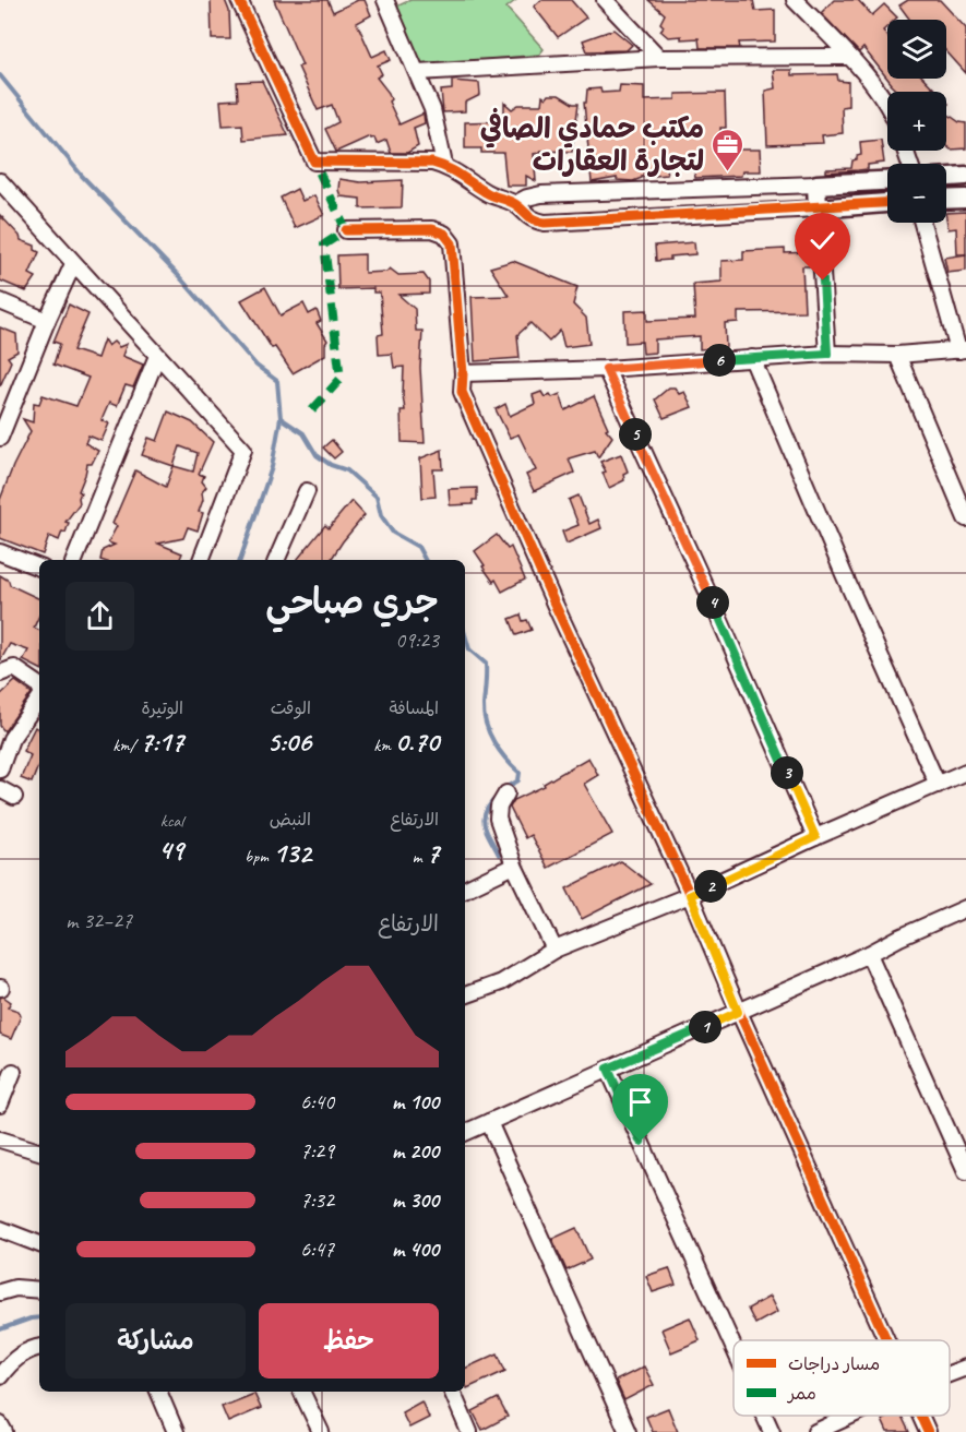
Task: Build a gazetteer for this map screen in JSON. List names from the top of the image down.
{
  "places": {
    "office": ["مكتب حمادي الصافي لتجارة العقارات"]
  },
  "legend": ["مسار دراجات", "ممر"],
  "page": {
    "map_buttons": ["+", "−"],
    "pins": [
      "6",
      "5",
      "4",
      "3",
      "2",
      "1"
    ],
    "heading": ["جري صباحي", "09:23"],
    "stats": [
      ["المسافة", "0.70 km"],
      ["الوقت", "5:06"],
      ["الوتيرة", "7:17 /km"],
      ["الارتفاع", "7 m"],
      ["النبض", "132 bpm"],
      ["kcal", "49"]
    ],
    "chart": ["الارتفاع", "27–32 m"],
    "list": [
      {
        "name": "100 m",
        "note": "6:40"
      },
      {
        "name": "200 m",
        "note": "7:29"
      },
      {
        "name": "300 m",
        "note": "7:32"
      },
      {
        "name": "400 m",
        "note": "6:47"
      }
    ],
    "buttons": ["حفظ", "مشاركة"]
  }
}
